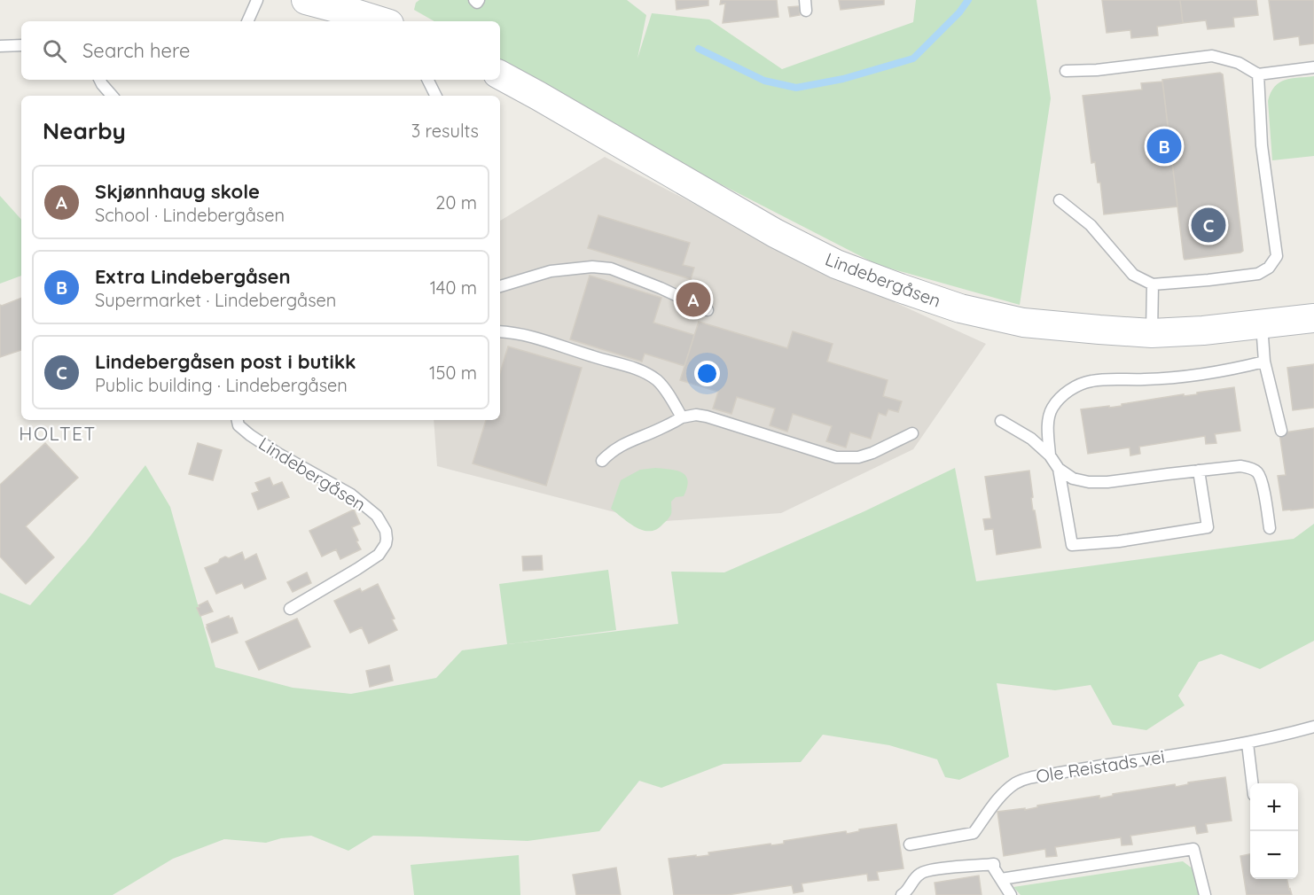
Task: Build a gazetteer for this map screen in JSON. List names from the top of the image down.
{
  "streets": {
    "street": ["Lindebergåsen"],
    "lane": ["Ole Reistads vei"]
  },
  "districts": ["HOLTET"],
  "page": {
    "search": "Search here",
    "heading": ["Nearby", "3 results"],
    "pins": ["B", "C", "A"],
    "list": [
      {
        "mark": "A",
        "name": "Skjønnhaug skole",
        "note": "School · Lindebergåsen",
        "value": "20 m"
      },
      {
        "mark": "B",
        "name": "Extra Lindebergåsen",
        "note": "Supermarket · Lindebergåsen",
        "value": "140 m"
      },
      {
        "mark": "C",
        "name": "Lindebergåsen post i butikk",
        "note": "Public building · Lindebergåsen",
        "value": "150 m"
      }
    ],
    "map_buttons": ["+", "−"]
  }
}
